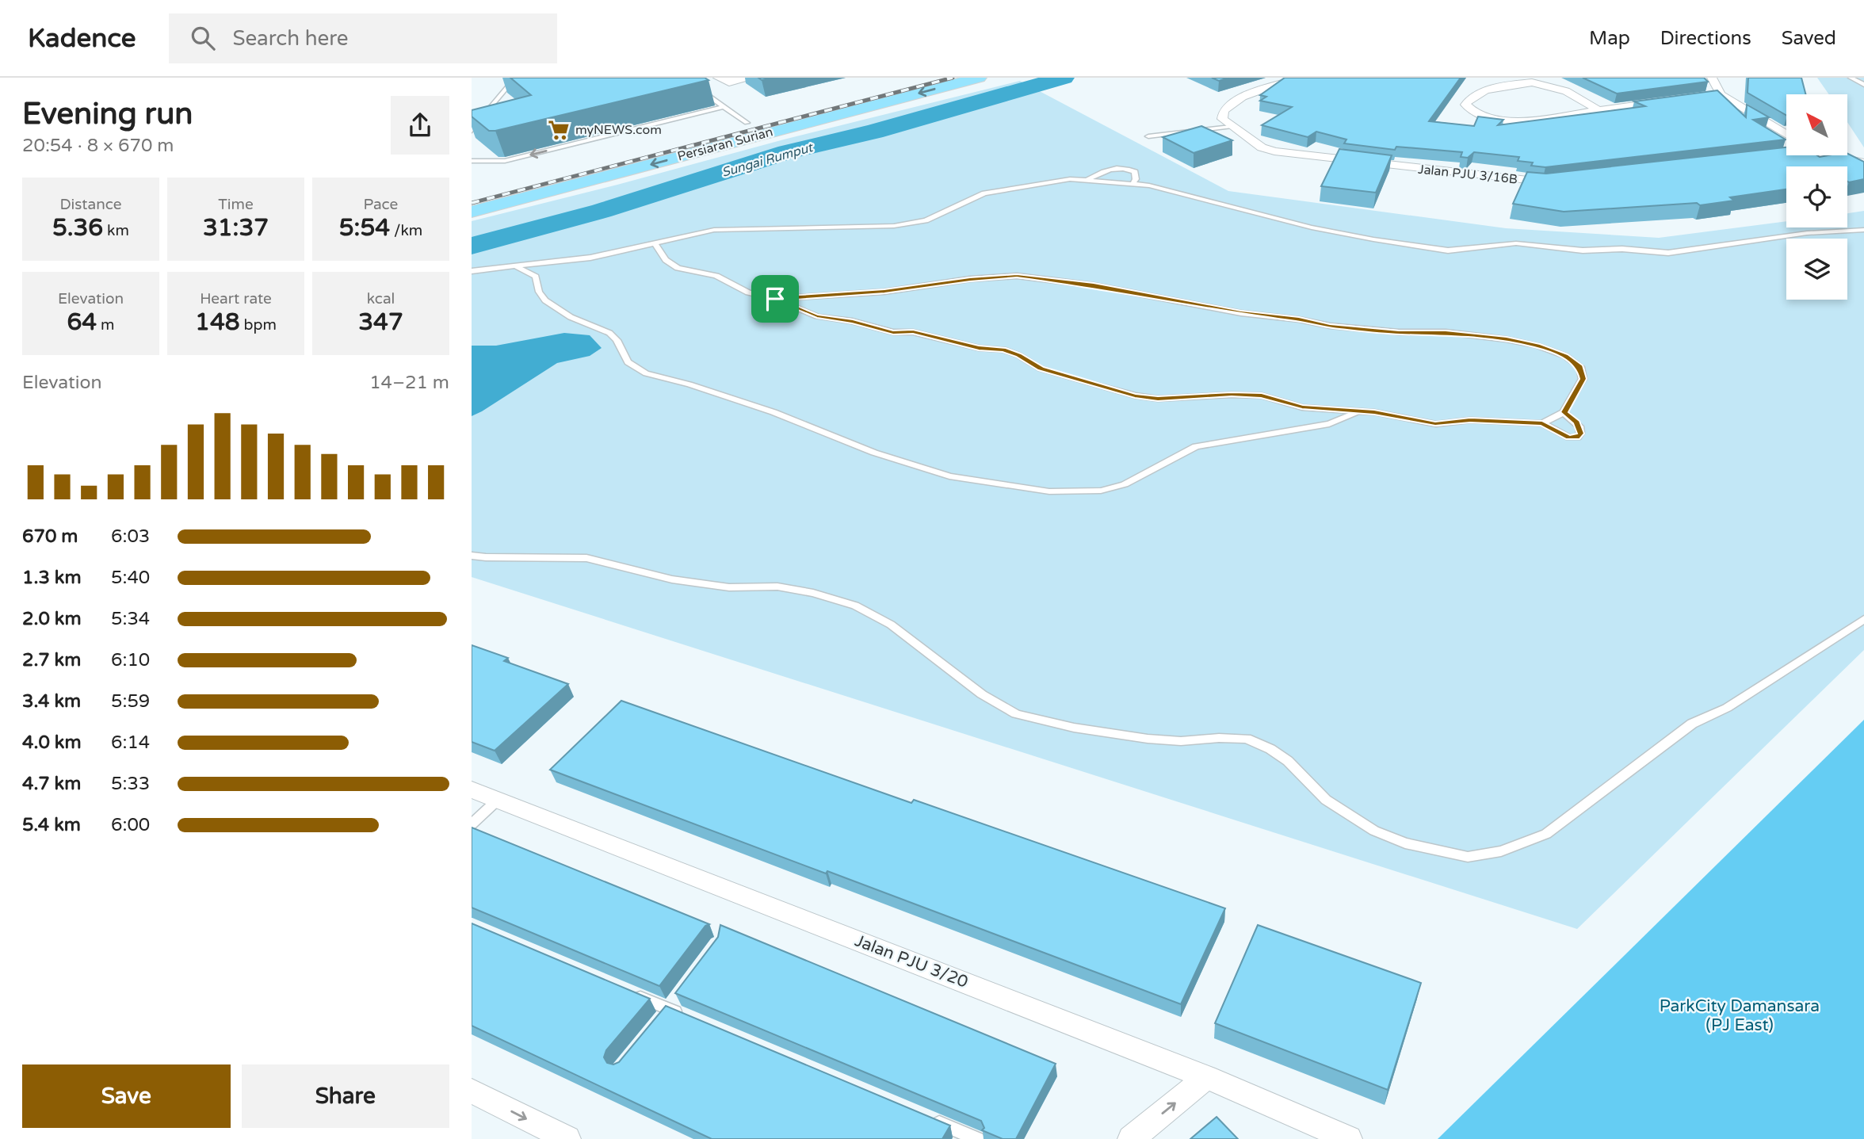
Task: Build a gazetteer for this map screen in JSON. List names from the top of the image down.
{
  "streets": {
    "main road": ["Persiaran Surian"],
    "street": ["Jalan PJU 3/16B", "Jalan PJU 3/20"]
  },
  "water": ["Sungai Rumput"],
  "parks": ["ParkCity Damansara (PJ East)"],
  "places": {
    "supermarket": ["myNEWS.com"]
  },
  "north": "top left",
  "page": {
    "header": "Kadence",
    "search": "Search here",
    "nav": ["Map", "Directions", "Saved"],
    "heading": ["Evening run", "20:54 · 8 × 670 m"],
    "stats": [
      ["Distance", "5.36 km"],
      ["Time", "31:37"],
      ["Pace", "5:54 /km"],
      ["Elevation", "64 m"],
      ["Heart rate", "148 bpm"],
      ["kcal", "347"]
    ],
    "chart": ["Elevation", "14–21 m"],
    "list": [
      {
        "name": "670 m",
        "note": "6:03"
      },
      {
        "name": "1.3 km",
        "note": "5:40"
      },
      {
        "name": "2.0 km",
        "note": "5:34"
      },
      {
        "name": "2.7 km",
        "note": "6:10"
      },
      {
        "name": "3.4 km",
        "note": "5:59"
      },
      {
        "name": "4.0 km",
        "note": "6:14"
      },
      {
        "name": "4.7 km",
        "note": "5:33"
      },
      {
        "name": "5.4 km",
        "note": "6:00"
      }
    ],
    "buttons": ["Save", "Share"]
  }
}
